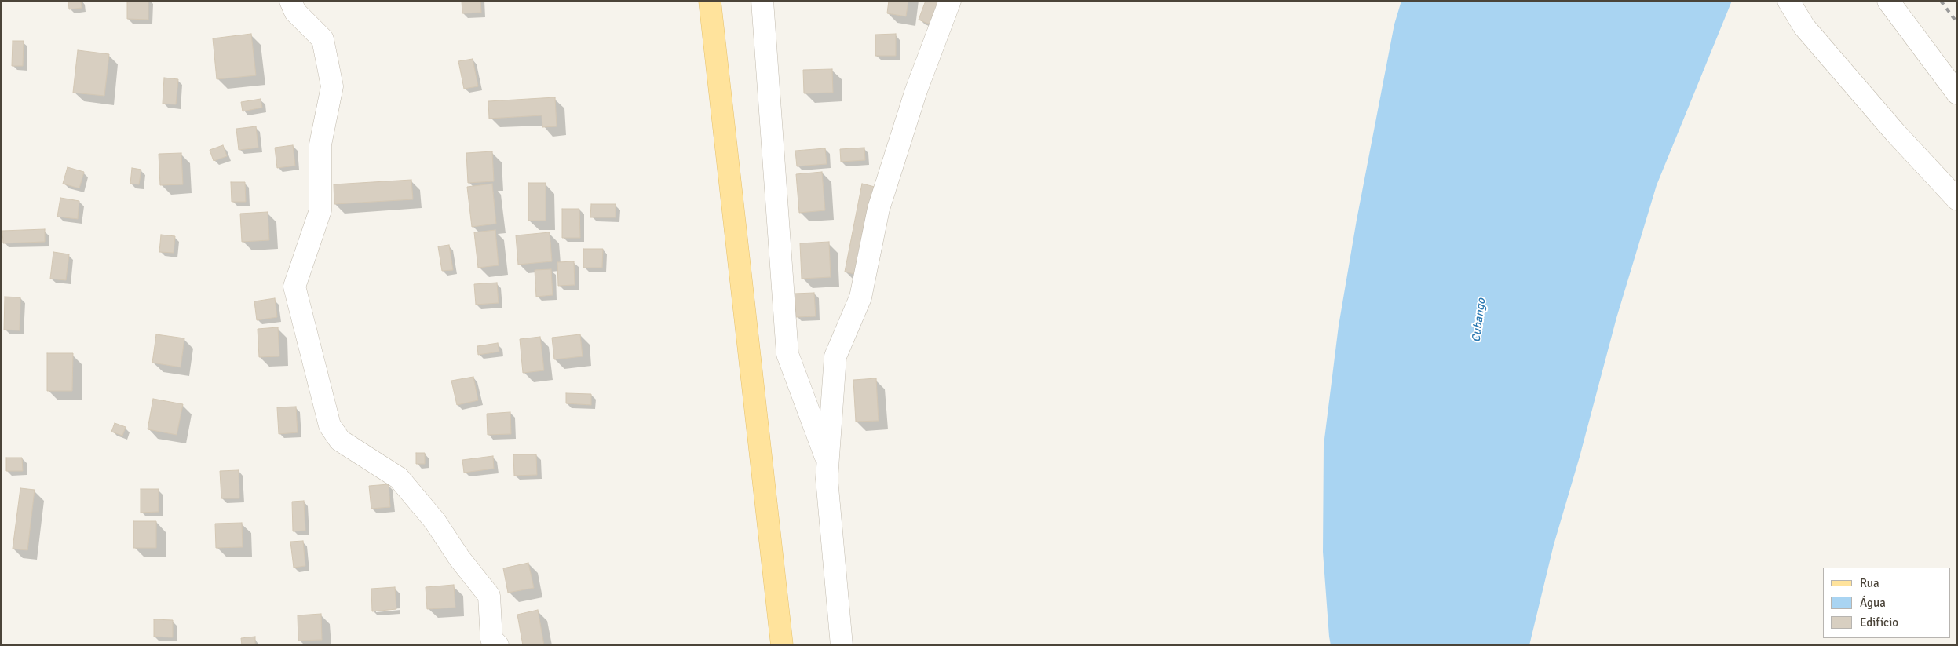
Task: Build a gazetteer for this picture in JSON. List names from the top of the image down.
{
  "water": ["Cubango"],
  "legend": ["Rua", "Água", "Edifício"]
}
